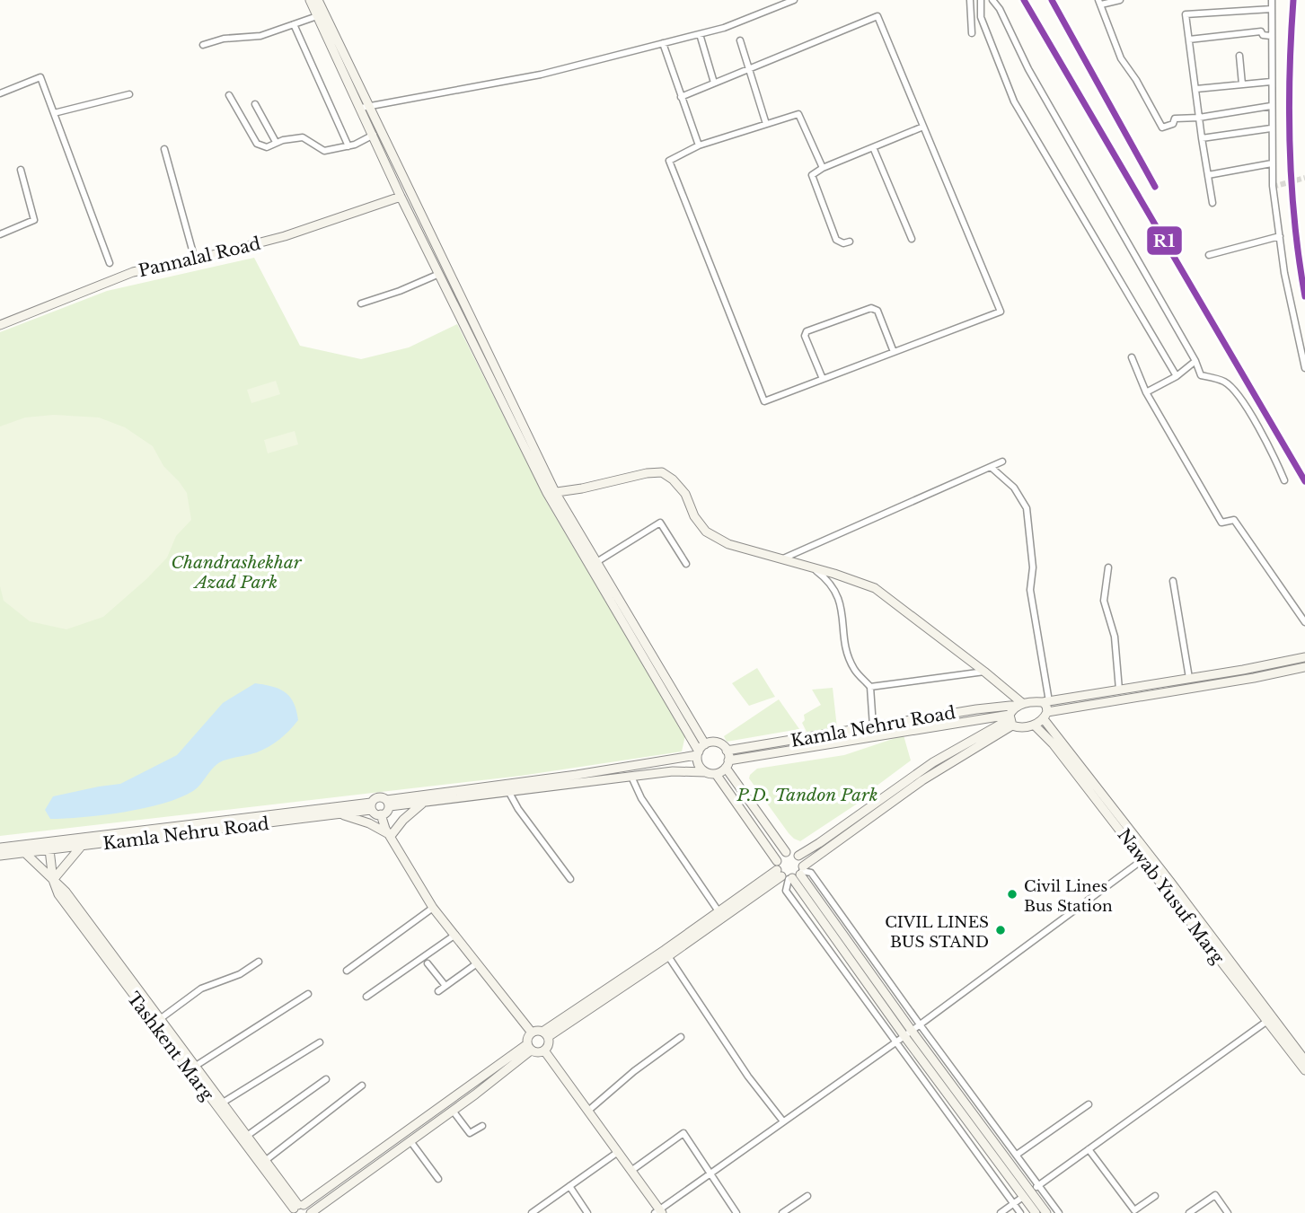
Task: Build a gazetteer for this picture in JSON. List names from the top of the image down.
{
  "streets": {
    "main road": [
      "Pannalal Road",
      "Kamla Nehru Road",
      "Nawab Yusuf Marg",
      "Tashkent Marg"
    ]
  },
  "crossings": [
    ["Kamla Nehru Road", "Nawab Yusuf Marg"],
    ["Kamla Nehru Road", "Tashkent Marg"]
  ],
  "parks": ["Chandrashekhar Azad Park", "P.D. Tandon Park"],
  "places": ["Civil Lines Bus Station", "CIVIL LINES BUS STAND"],
  "lines": ["transit line R1"]
}
